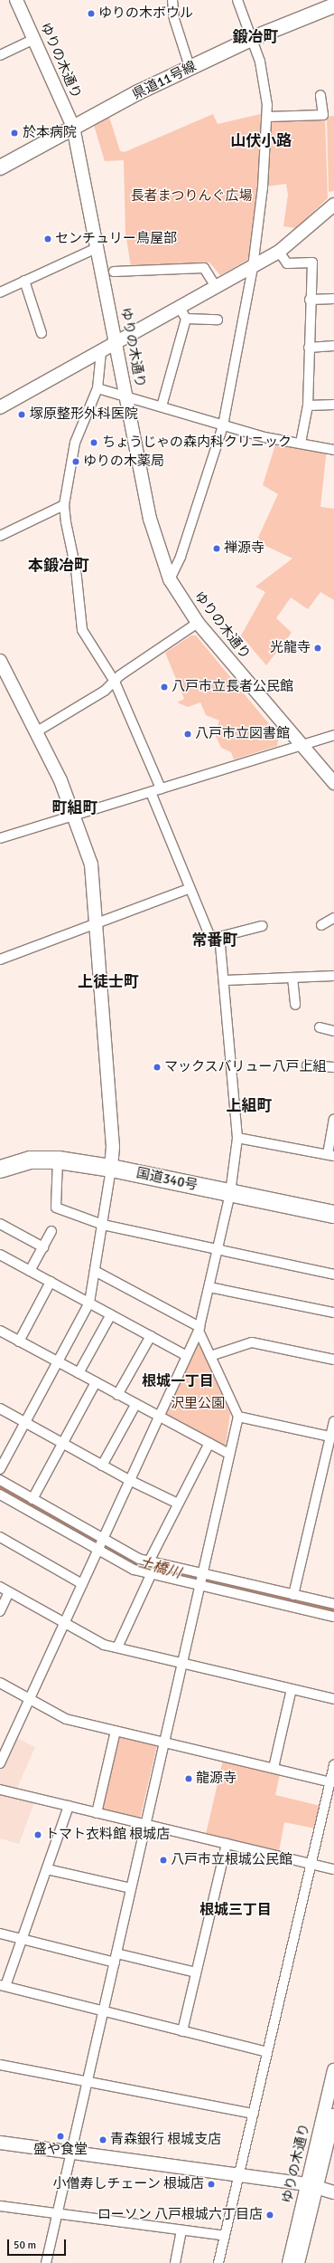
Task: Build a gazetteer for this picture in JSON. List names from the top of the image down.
{
  "streets": {
    "highway": ["国道340号"],
    "main road": ["県道11号線"],
    "street": ["ゆりの木通り"]
  },
  "crossings": [
    ["ゆりの木通り", "県道11号線"]
  ],
  "districts": [
    "鍛冶町",
    "山伏小路",
    "本鍛冶町",
    "町組町",
    "常番町",
    "上徒士町",
    "上組町",
    "根城一丁目",
    "根城三丁目"
  ],
  "water": ["土橋川"],
  "parks": ["長者まつりんぐ広場", "沢里公園"],
  "places": [
    "ゆりの木ボウル",
    "於本病院",
    "センチュリー鳥屋部",
    "塚原整形外科医院",
    "ちょうじゃの森内科クリニック",
    "ゆりの木薬局",
    "禅源寺",
    "光龍寺",
    "八戸市立長者公民館",
    "八戸市立図書館",
    "マックスバリュー八戸上組",
    "龍源寺",
    "トマト衣料館 根城店",
    "八戸市立根城公民館",
    "盛や食堂",
    "青森銀行 根城支店",
    "小僧寿しチェーン 根城店",
    "ローソン 八戸根城六丁目店"
  ],
  "scale_bar": "50 m"
}
